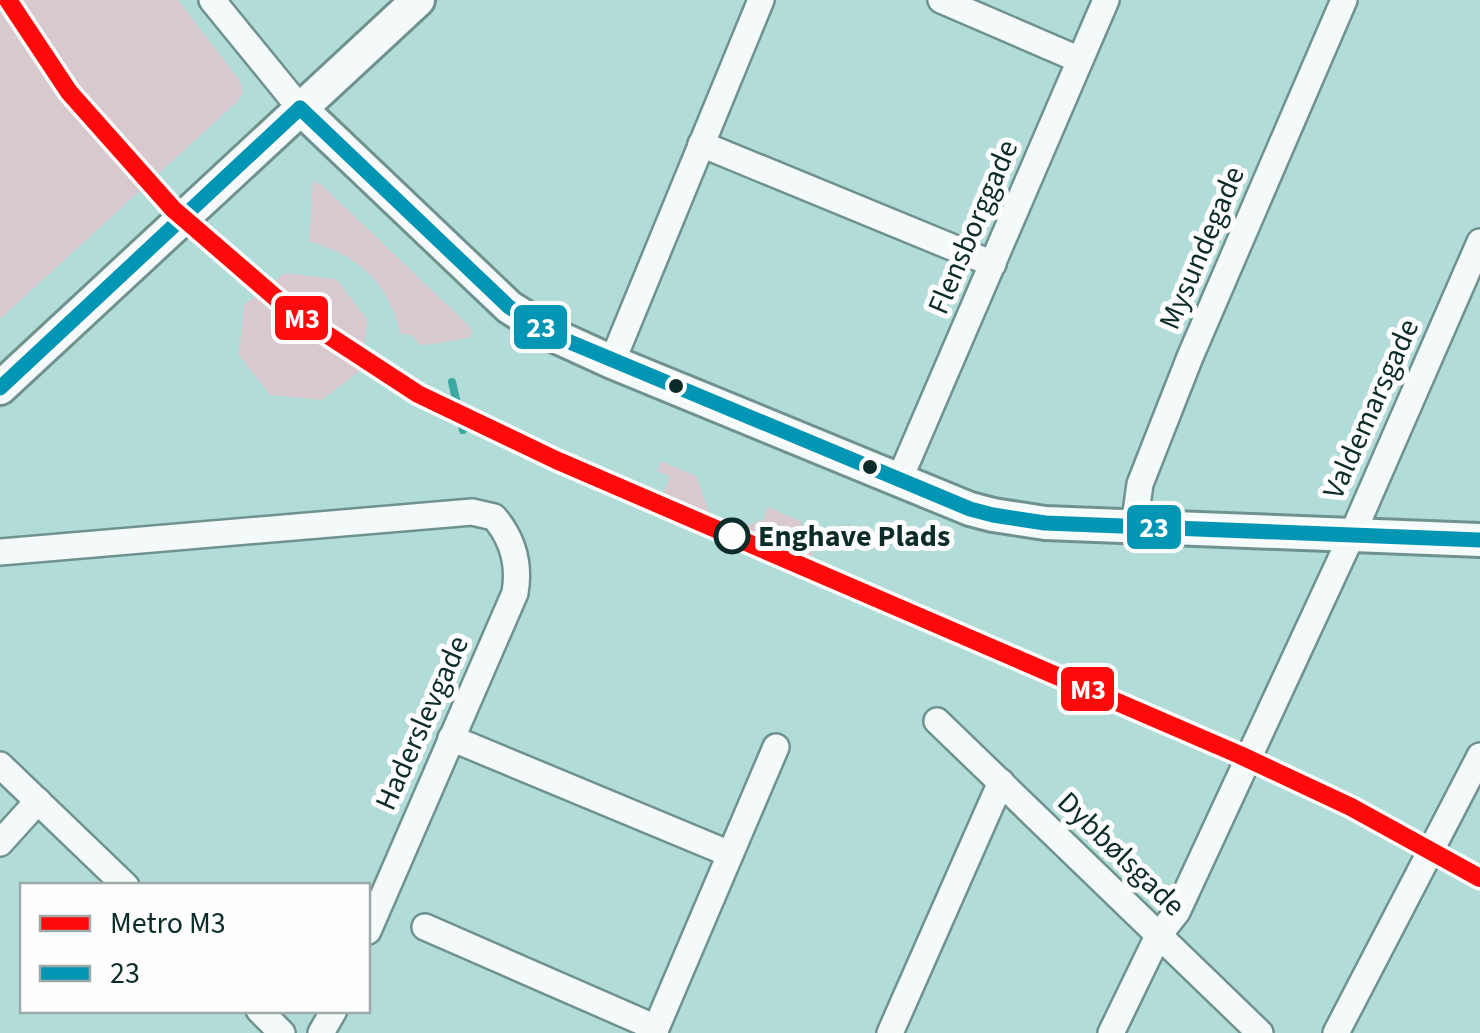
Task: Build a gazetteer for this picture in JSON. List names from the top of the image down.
{
  "streets": {
    "street": [
      "Flensborggade",
      "Mysundegade",
      "Valdemarsgade",
      "Haderslevgade",
      "Dybbølsgade"
    ]
  },
  "crossings": [
    ["Valdemarsgade", "Dybbølsgade"]
  ],
  "places": ["Enghave Plads"],
  "lines": ["metro line M3", "transit line 23"],
  "legend": ["Metro M3", "23"]
}
